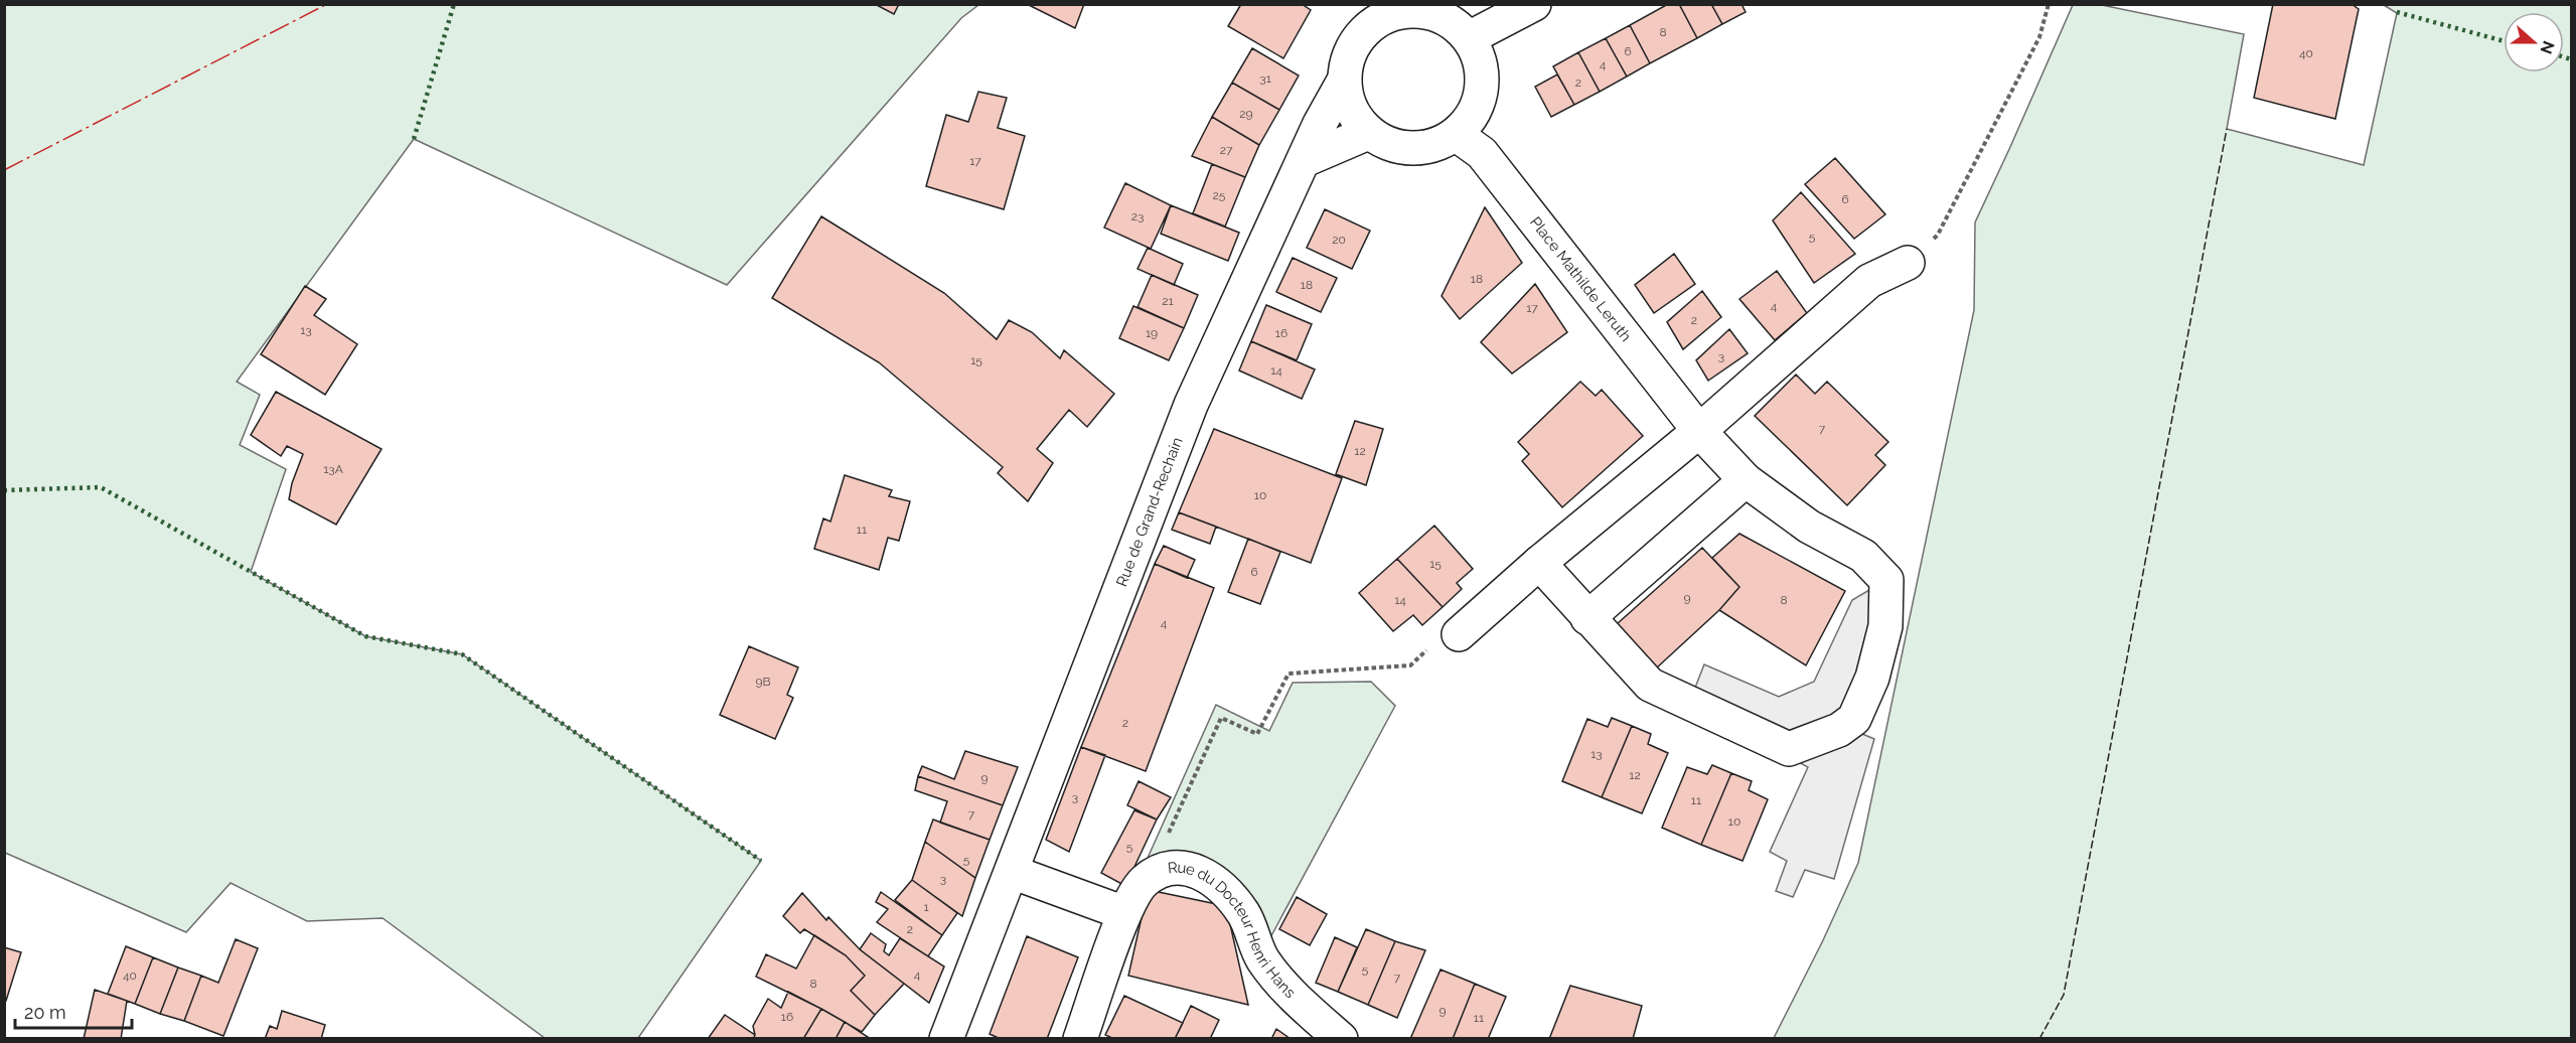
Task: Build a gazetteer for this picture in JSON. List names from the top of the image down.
{
  "streets": {
    "street": ["Place Mathilde Leruth", "Rue de Grand-Rechain", "Rue du Docteur Henri Hans"]
  },
  "crossings": [
    ["Place Mathilde Leruth", "Rue de Grand-Rechain"]
  ],
  "house_numbers": [
    "8",
    "6",
    "40",
    "4",
    "31",
    "2",
    "29",
    "27",
    "17",
    "25",
    "6",
    "23",
    "5",
    "20",
    "18",
    "18",
    "21",
    "4",
    "17",
    "2",
    "13",
    "19",
    "16",
    "3",
    "15",
    "14",
    "7",
    "12",
    "13A",
    "10",
    "11",
    "15",
    "6",
    "9",
    "14",
    "8",
    "4",
    "9B",
    "2",
    "13",
    "12",
    "9",
    "3",
    "11",
    "7",
    "10",
    "5",
    "5",
    "3",
    "1",
    "2",
    "5",
    "4",
    "40",
    "7",
    "8",
    "9",
    "16",
    "11"
  ],
  "scale_bar": "20 m",
  "north": "right"
}
